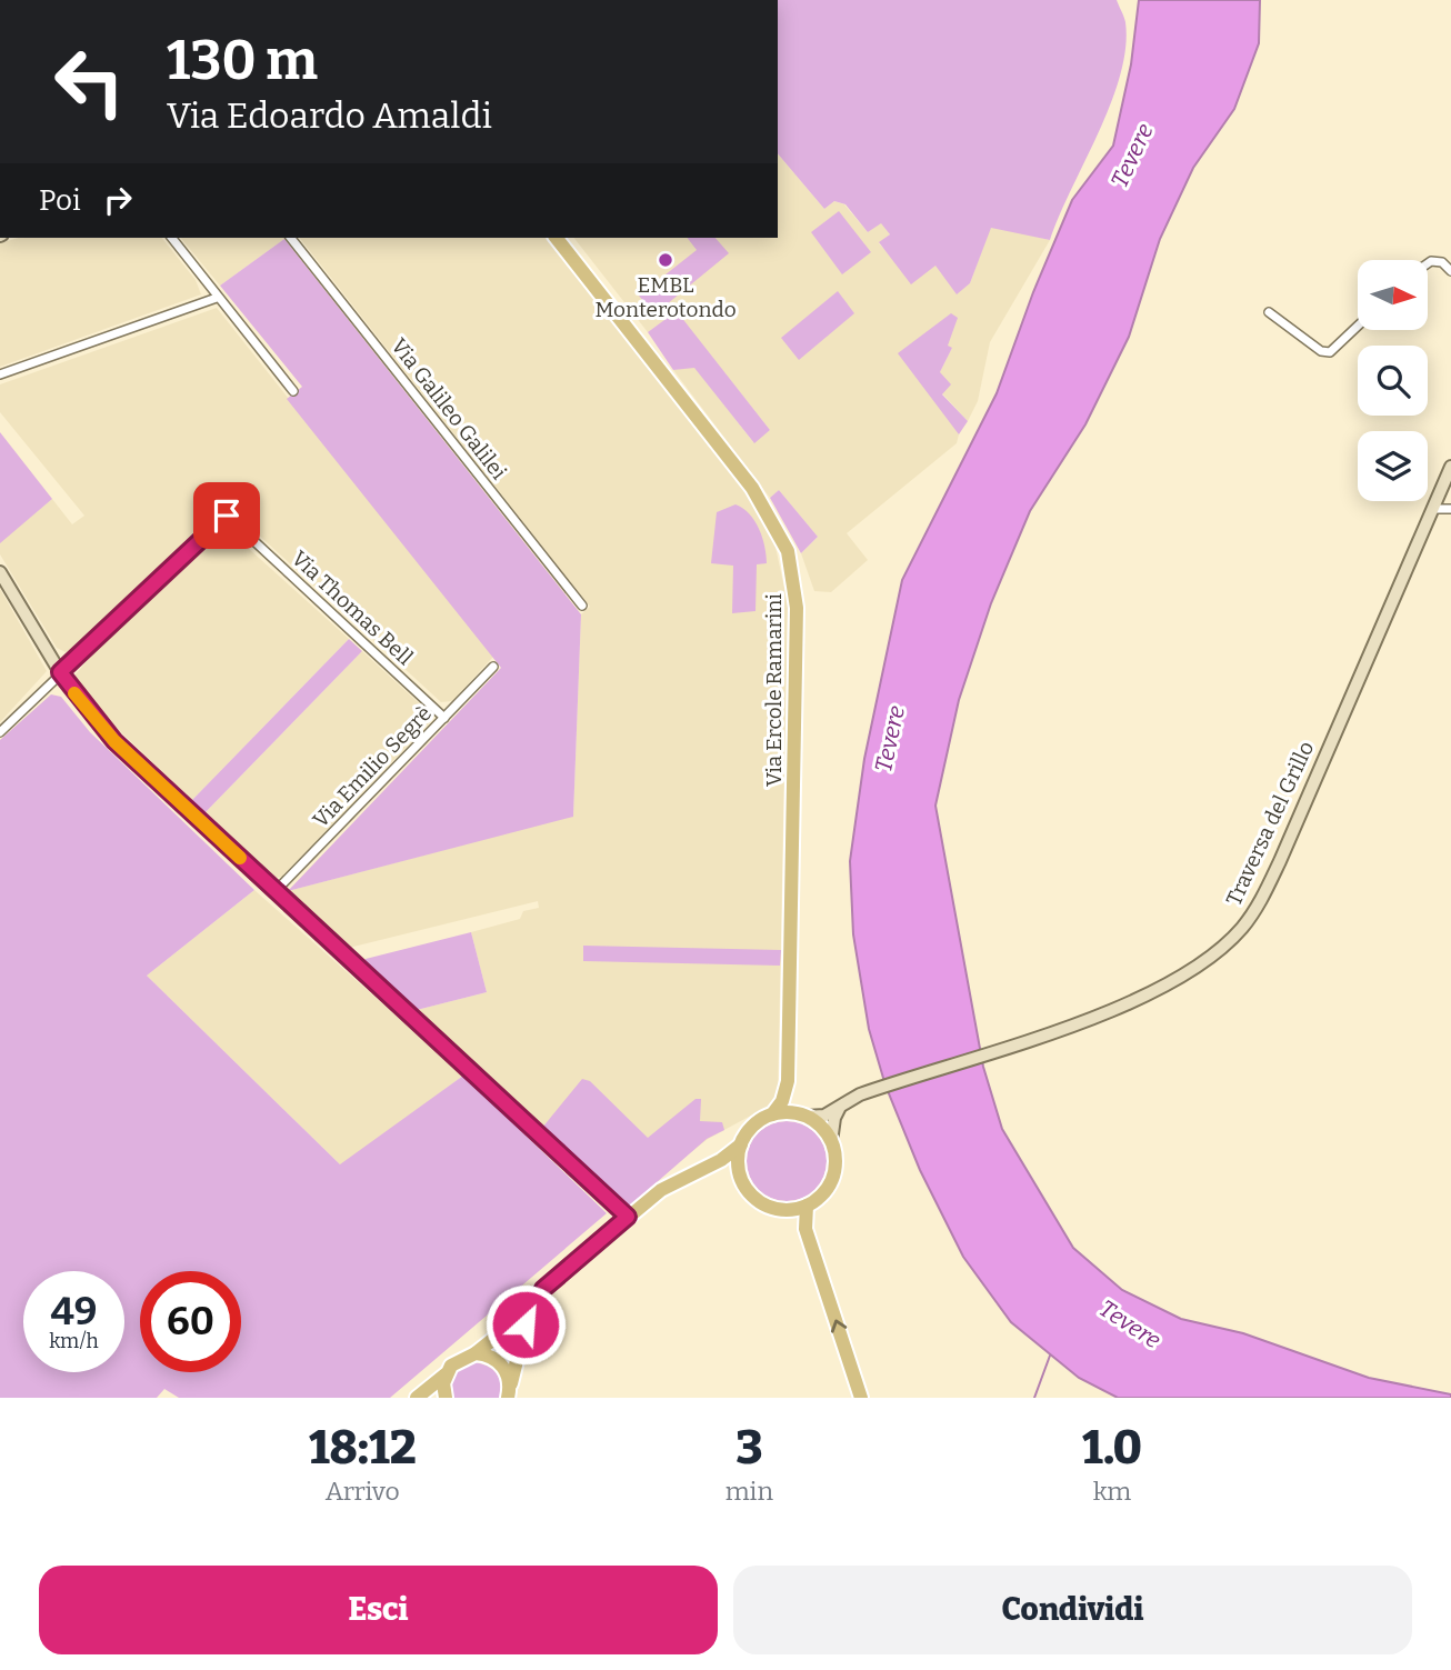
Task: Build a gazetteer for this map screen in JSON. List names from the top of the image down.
{
  "streets": {
    "main road": ["Via Ercole Ramarini", "Traversa del Grillo"],
    "street": ["Via Galileo Galilei", "Via Thomas Bell", "Via Emilio Segrè"]
  },
  "crossings": [
    ["Via Thomas Bell", "Via Emilio Segrè"],
    ["Via Ercole Ramarini", "Traversa del Grillo"]
  ],
  "water": ["Tevere"],
  "places": ["EMBL Monterotondo"],
  "north": "right",
  "page": {
    "turn": ["130 m", "Via Edoardo Amaldi"],
    "then": "Poi",
    "speed": "49 km/h",
    "limit": "60",
    "eta": [
      "18:12",
      "Arrivo",
      "3",
      "min",
      "1.0",
      "km"
    ],
    "buttons": ["Esci", "Condividi"]
  }
}
